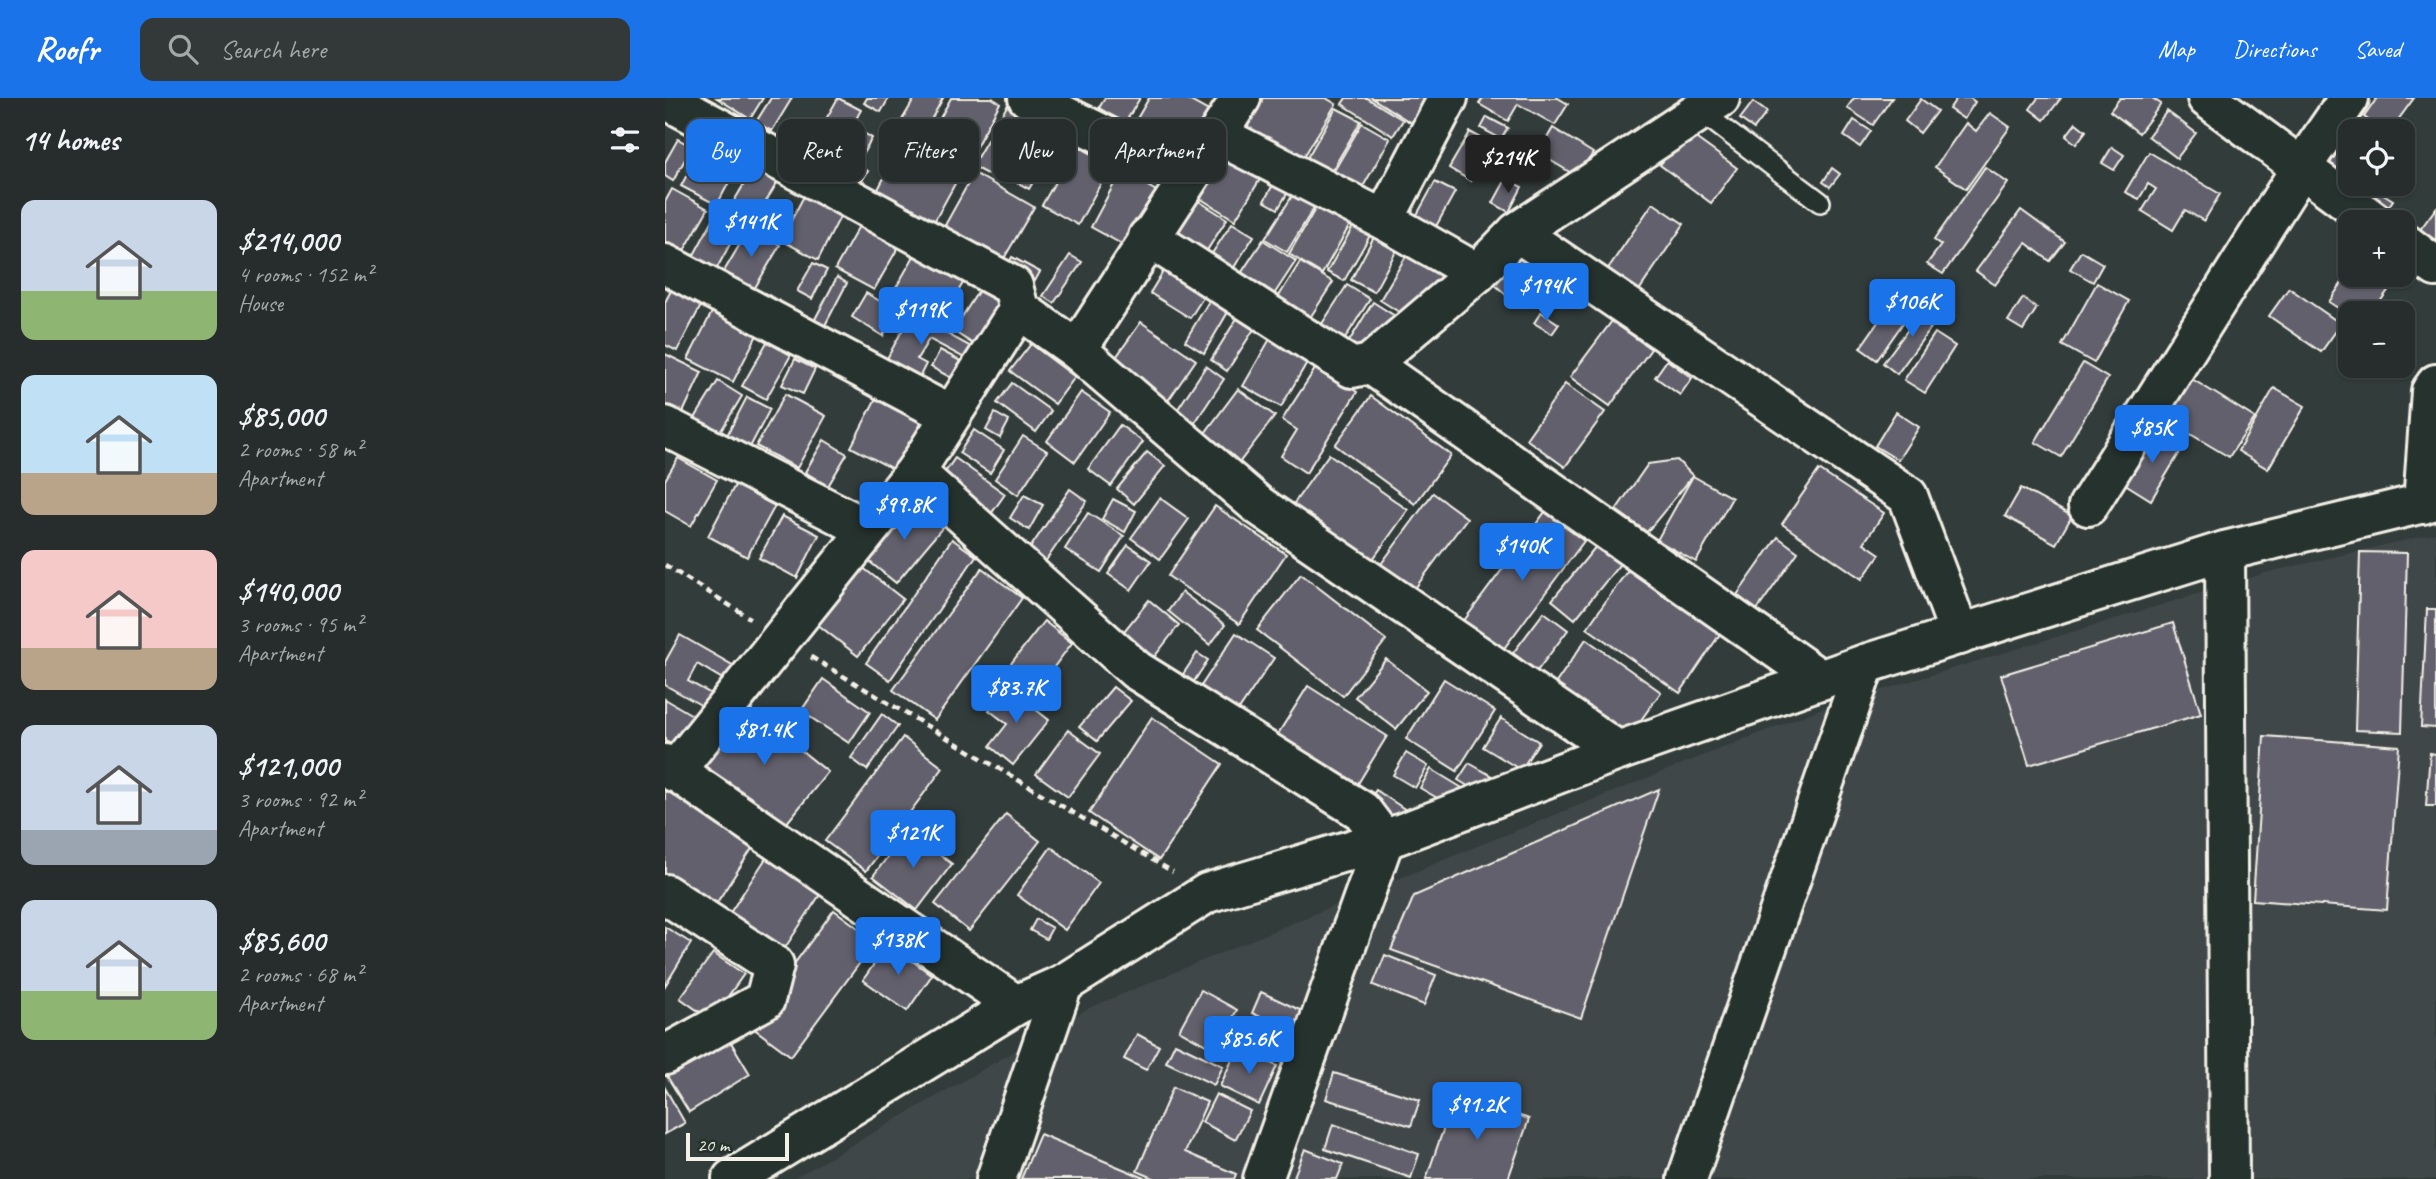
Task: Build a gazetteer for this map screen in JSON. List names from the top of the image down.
{
  "scale_bar": "20 m",
  "page": {
    "header": "Roofr",
    "search": "Search here",
    "nav": ["Map", "Directions", "Saved"],
    "heading": "14 homes",
    "map_buttons": ["+", "−"],
    "chip": [
      "Buy",
      "Rent",
      "Filters",
      "New",
      "Apartment"
    ],
    "price": [
      "$214K",
      "$141K",
      "$194K",
      "$106K",
      "$119K",
      "$85K",
      "$99.8K",
      "$140K",
      "$83.7K",
      "$81.4K",
      "$121K",
      "$138K",
      "$85.6K",
      "$91.2K"
    ],
    "list": [
      {
        "name": "$214,000",
        "note": "4 rooms · 152 m² · House"
      },
      {
        "name": "$85,000",
        "note": "2 rooms · 58 m² · Apartment"
      },
      {
        "name": "$140,000",
        "note": "3 rooms · 95 m² · Apartment"
      },
      {
        "name": "$121,000",
        "note": "3 rooms · 92 m² · Apartment"
      },
      {
        "name": "$85,600",
        "note": "2 rooms · 68 m² · Apartment"
      }
    ],
    "scale": "20 m"
  }
}
